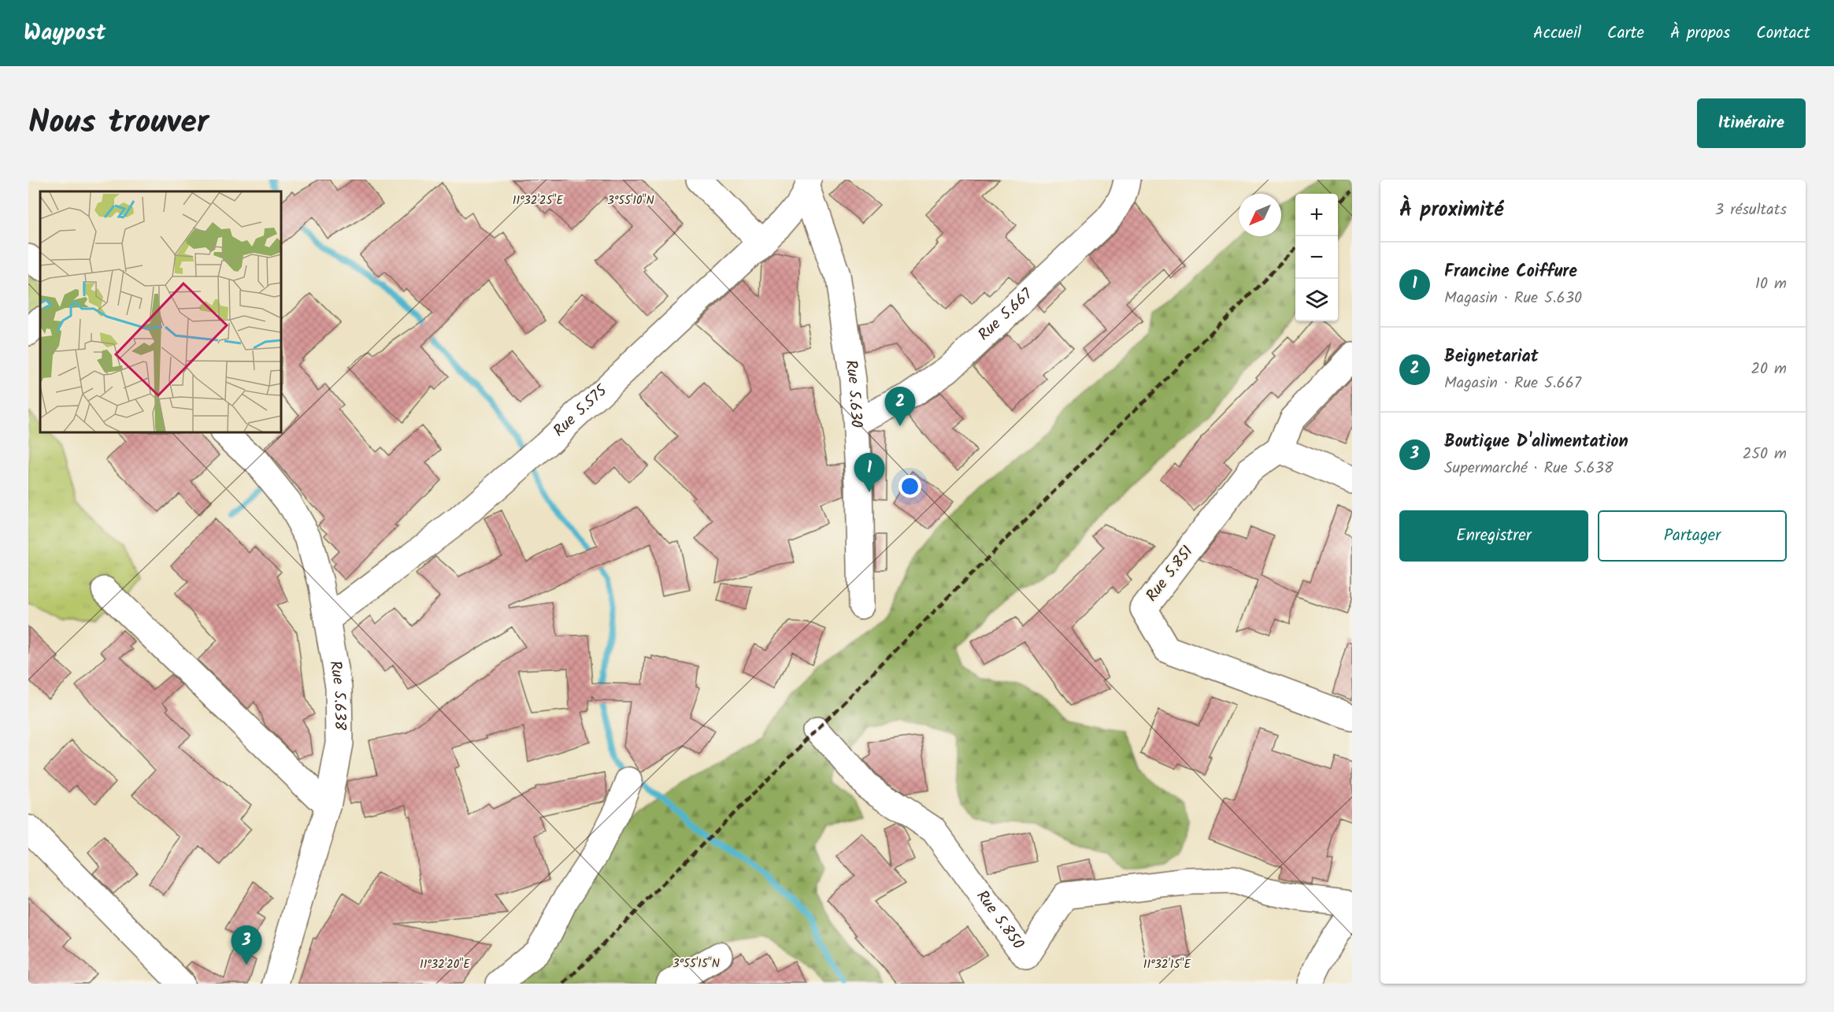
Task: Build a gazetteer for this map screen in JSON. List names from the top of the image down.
{
  "streets": {
    "street": [
      "Rue 5.667",
      "Rue 5.630",
      "Rue 5.575",
      "Rue 5.851",
      "Rue 5.638",
      "Rue 5.850"
    ]
  },
  "crossings": [
    ["Rue 5.667", "Rue 5.630"],
    ["Rue 5.630", "Rue 5.575"],
    ["Rue 5.575", "Rue 5.638"]
  ],
  "north": "bottom left",
  "page": {
    "header": "Waypost",
    "nav": [
      "Accueil",
      "Carte",
      "À propos",
      "Contact"
    ],
    "title": "Nous trouver",
    "buttons": [
      "Itinéraire",
      ["Enregistrer", "Partager"]
    ],
    "heading": ["À proximité", "3 résultats"],
    "map_buttons": ["+", "−"],
    "list": [
      {
        "mark": "1",
        "name": "Francine Coiffure",
        "note": "Magasin · Rue 5.630",
        "value": "10 m"
      },
      {
        "mark": "2",
        "name": "Beignetariat",
        "note": "Magasin · Rue 5.667",
        "value": "20 m"
      },
      {
        "mark": "3",
        "name": "Boutique D'alimentation",
        "note": "Supermarché · Rue 5.638",
        "value": "250 m"
      }
    ],
    "pins": ["2", "1", "3"]
  },
  "coordinates": [
    "11°32'25\"E",
    "3°55'10\"N",
    "3°55'15\"N",
    "11°32'20\"E",
    "11°32'15\"E"
  ]
}
